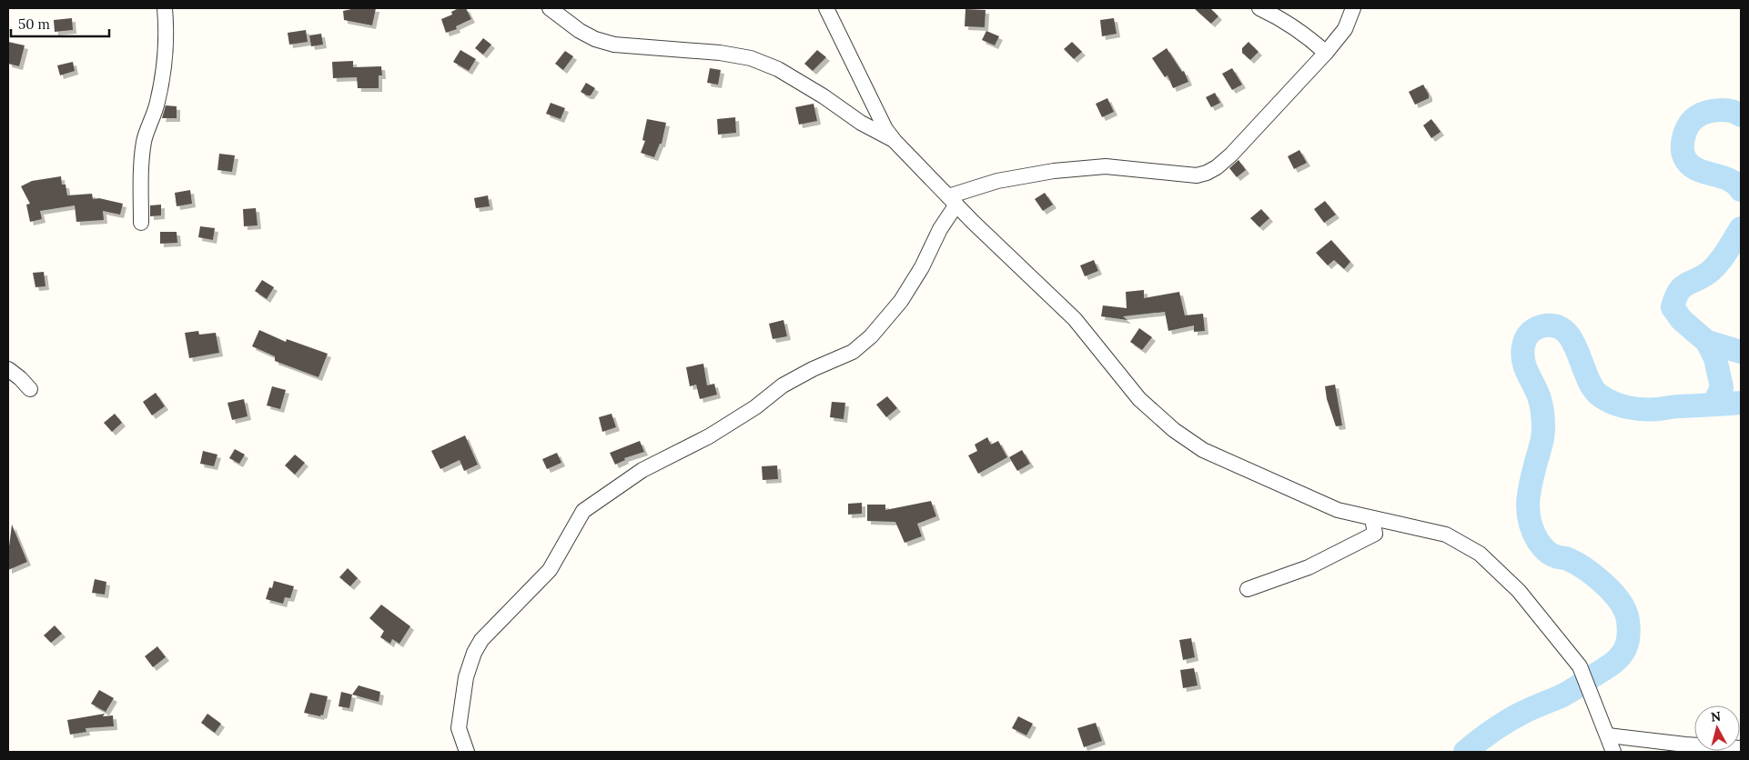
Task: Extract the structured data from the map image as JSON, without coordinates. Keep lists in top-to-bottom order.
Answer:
{
  "scale_bar": "50 m",
  "north": "top"
}
